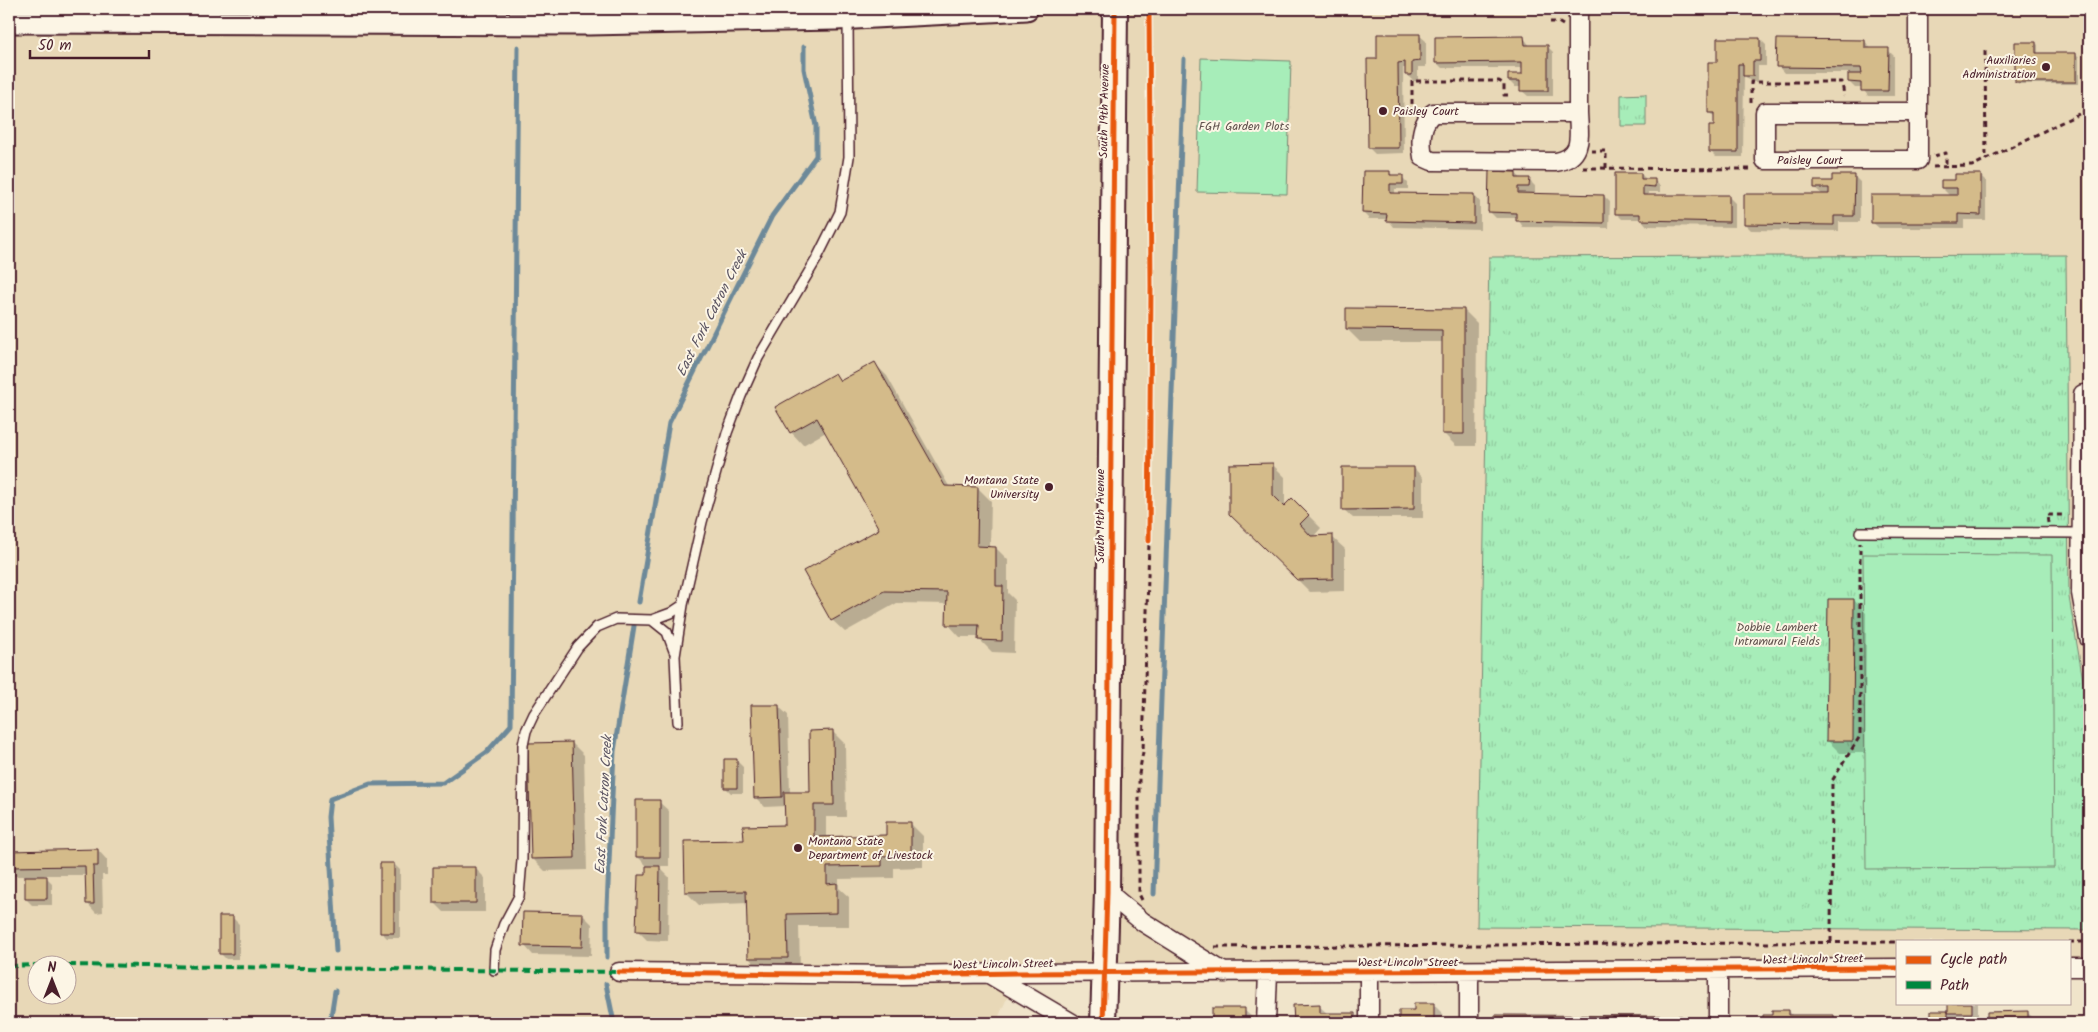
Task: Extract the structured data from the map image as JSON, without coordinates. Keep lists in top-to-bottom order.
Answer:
{
  "streets": {
    "main road": ["South 19th Avenue"],
    "street": ["Paisley Court", "West Lincoln Street"]
  },
  "crossings": [
    ["South 19th Avenue", "West Lincoln Street"]
  ],
  "water": ["East Fork Catron Creek"],
  "parks": ["FGH Garden Plots", "Dobbie Lambert Intramural Fields"],
  "places": [
    "Auxiliaries Administration",
    "Paisley Court",
    "Montana State University",
    "Montana State Department of Livestock"
  ],
  "legend": ["Cycle path", "Path"],
  "scale_bar": "50 m",
  "north": "top"
}
